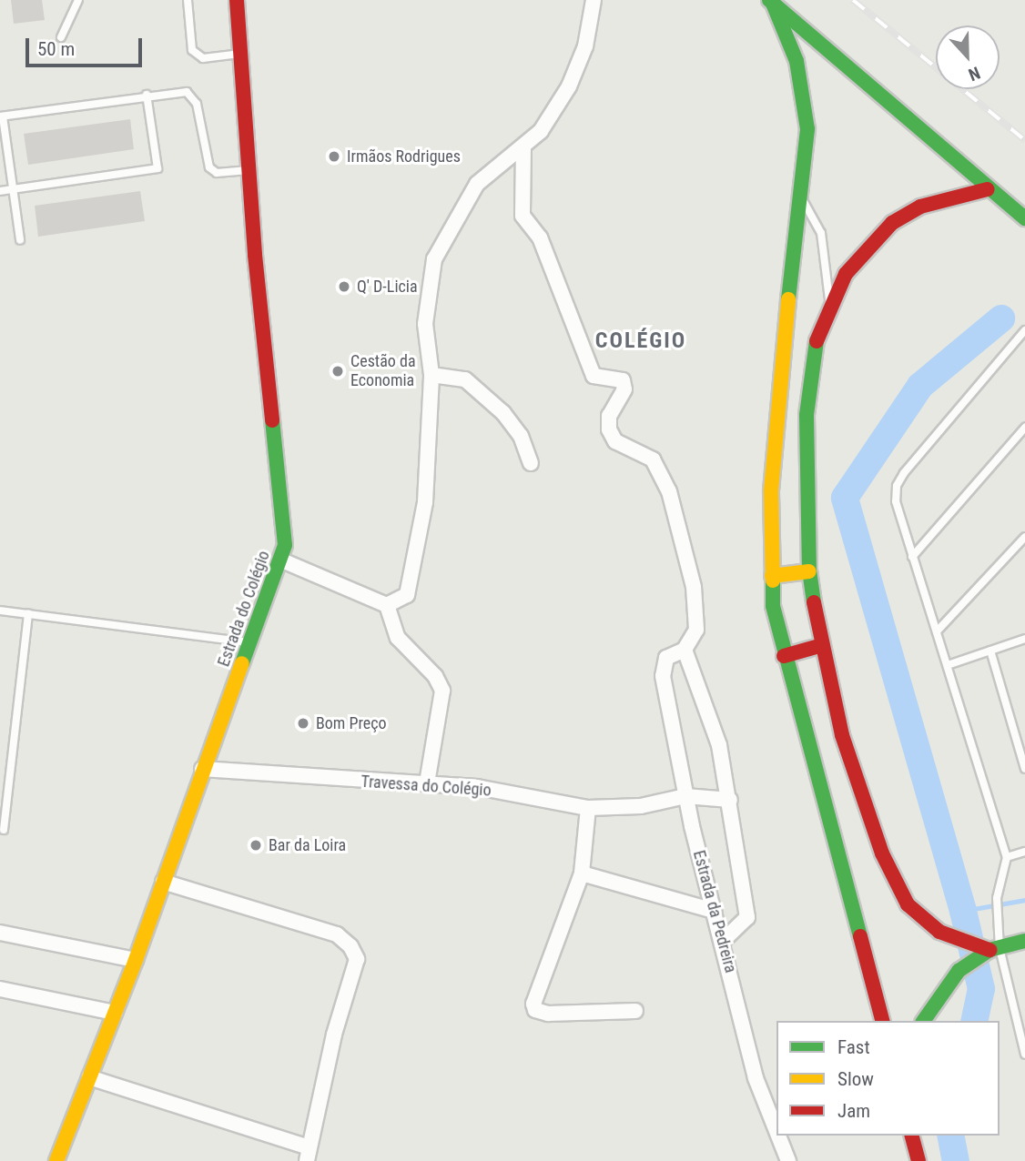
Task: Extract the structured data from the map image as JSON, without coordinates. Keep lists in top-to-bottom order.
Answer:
{
  "streets": {
    "street": ["Estrada do Colégio", "Travessa do Colégio", "Estrada da Pedreira"]
  },
  "crossings": [
    ["Estrada do Colégio", "Travessa do Colégio"],
    ["Travessa do Colégio", "Estrada da Pedreira"]
  ],
  "districts": ["COLÉGIO"],
  "places": [
    "Irmãos Rodrigues",
    "Q' D-Licia",
    "Cestão da Economia",
    "Bom Preço",
    "Bar da Loira"
  ],
  "legend": ["Fast", "Slow", "Jam"],
  "scale_bar": "50 m",
  "north": "bottom"
}
